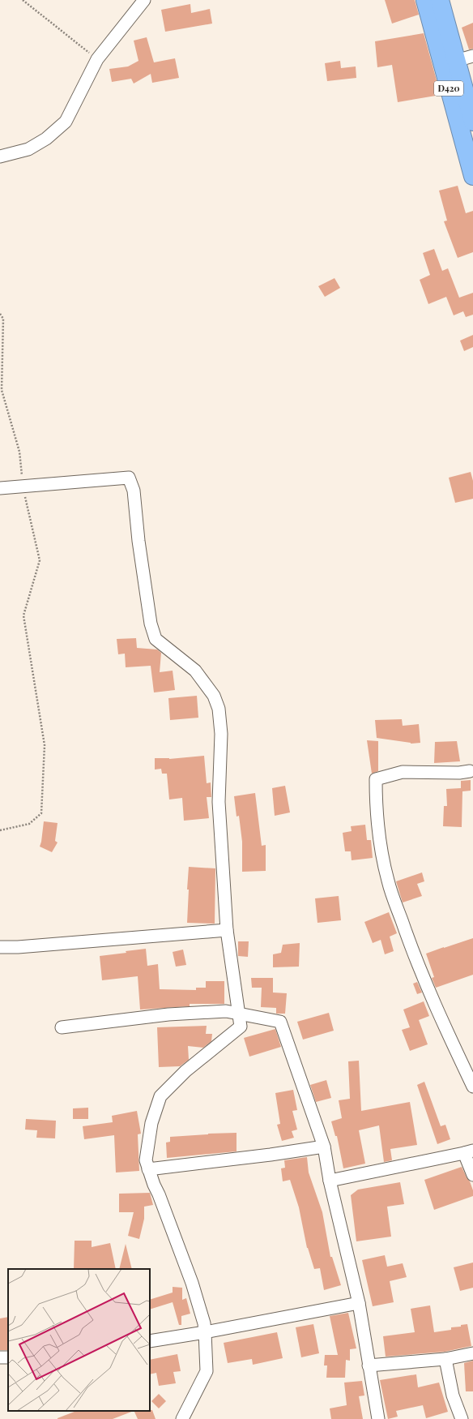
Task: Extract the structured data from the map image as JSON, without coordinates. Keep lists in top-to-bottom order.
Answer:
{
  "streets": {
    "highway": ["D420"]
  }
}
